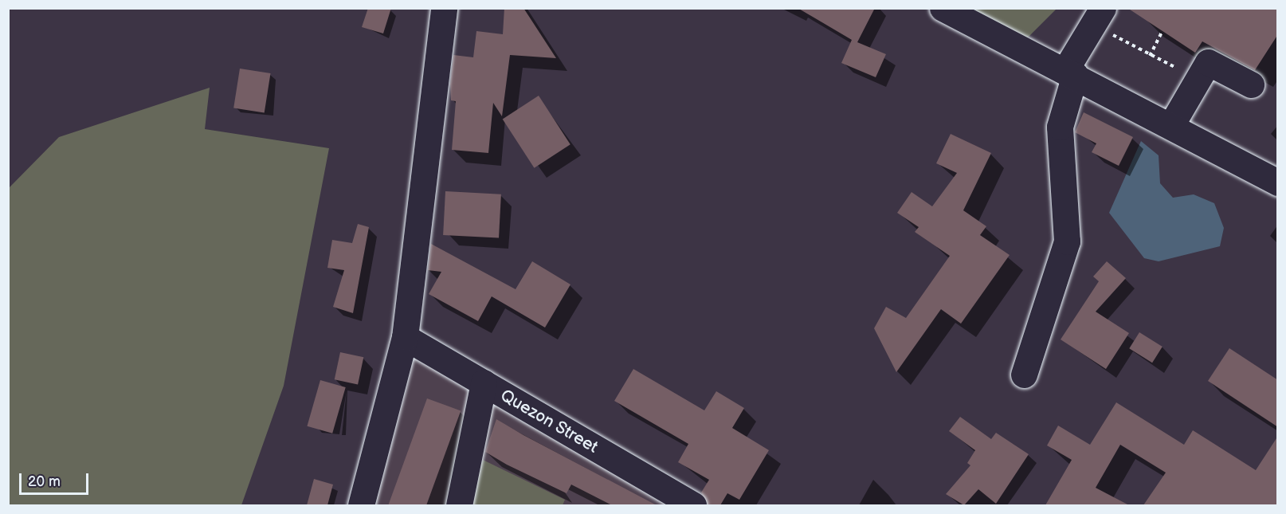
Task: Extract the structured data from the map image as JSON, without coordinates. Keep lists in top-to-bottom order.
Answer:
{
  "streets": {
    "street": ["Quezon Street"]
  },
  "scale_bar": "20 m"
}
